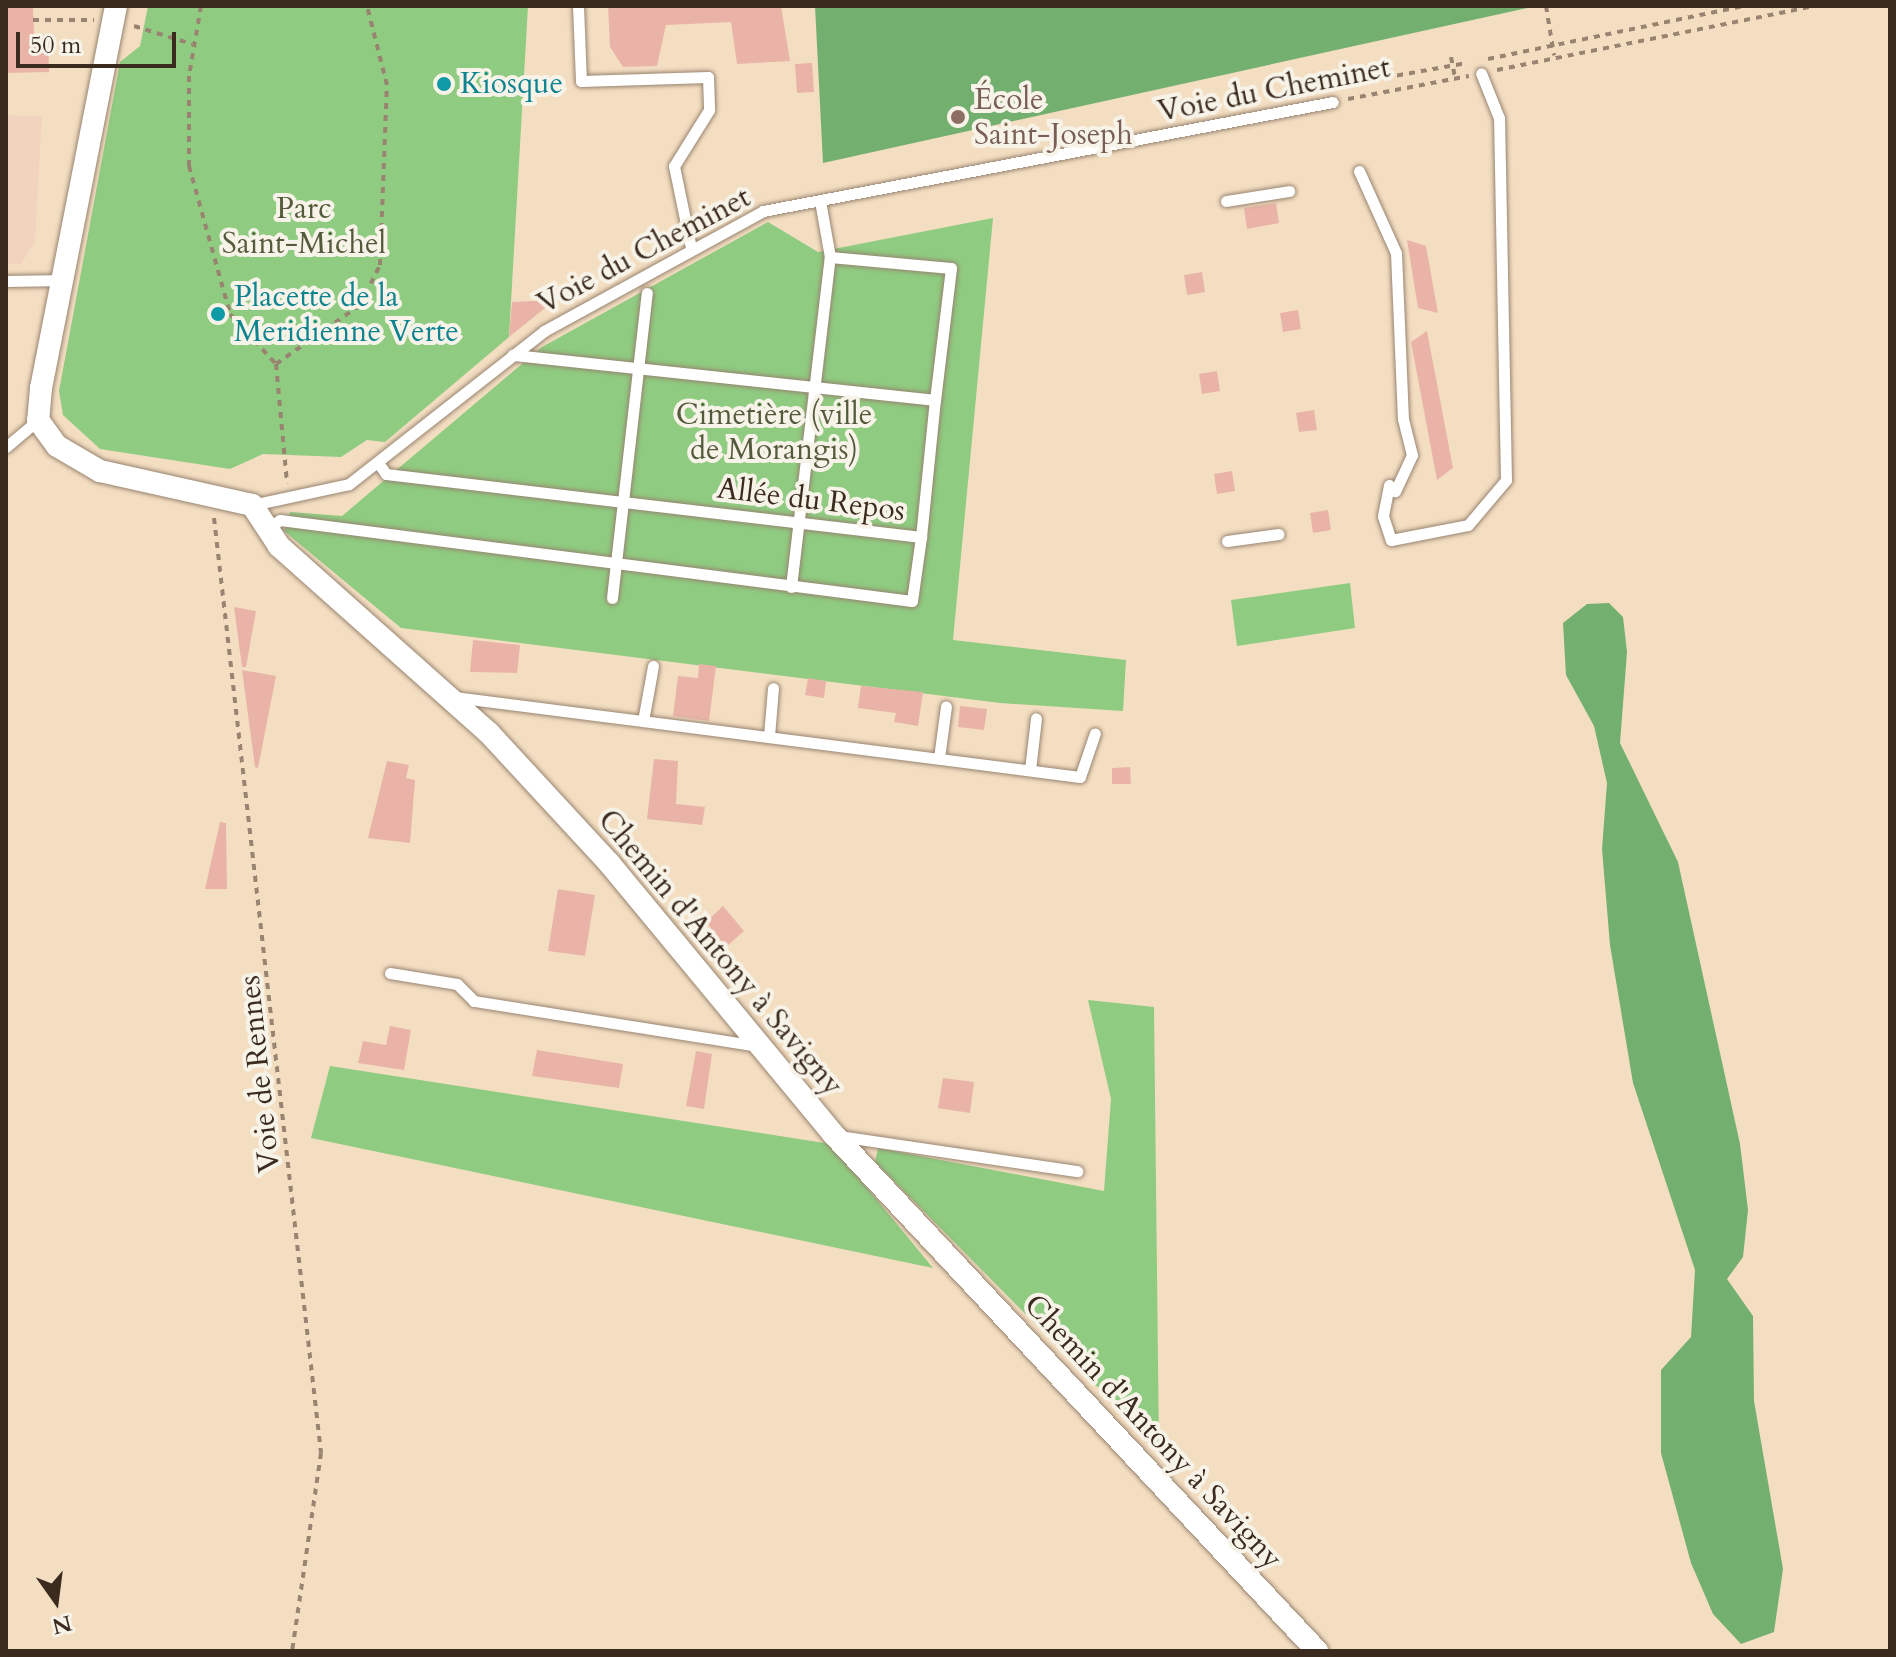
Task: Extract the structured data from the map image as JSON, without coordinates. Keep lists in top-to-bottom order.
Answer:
{
  "streets": {
    "street": ["Chemin d'Antony à Savigny"],
    "lane": ["Voie du Cheminet", "Allée du Repos"],
    "path": ["Voie de Rennes"]
  },
  "crossings": [
    ["Voie du Cheminet", "Allée du Repos"],
    ["Voie du Cheminet", "Chemin d'Antony à Savigny"]
  ],
  "parks": ["Parc Saint-Michel", "Cimetière (ville de Morangis)"],
  "places": ["Kiosque", "École Saint-Joseph", "Placette de la Meridienne Verte"],
  "scale_bar": "50 m",
  "north": "bottom"
}
